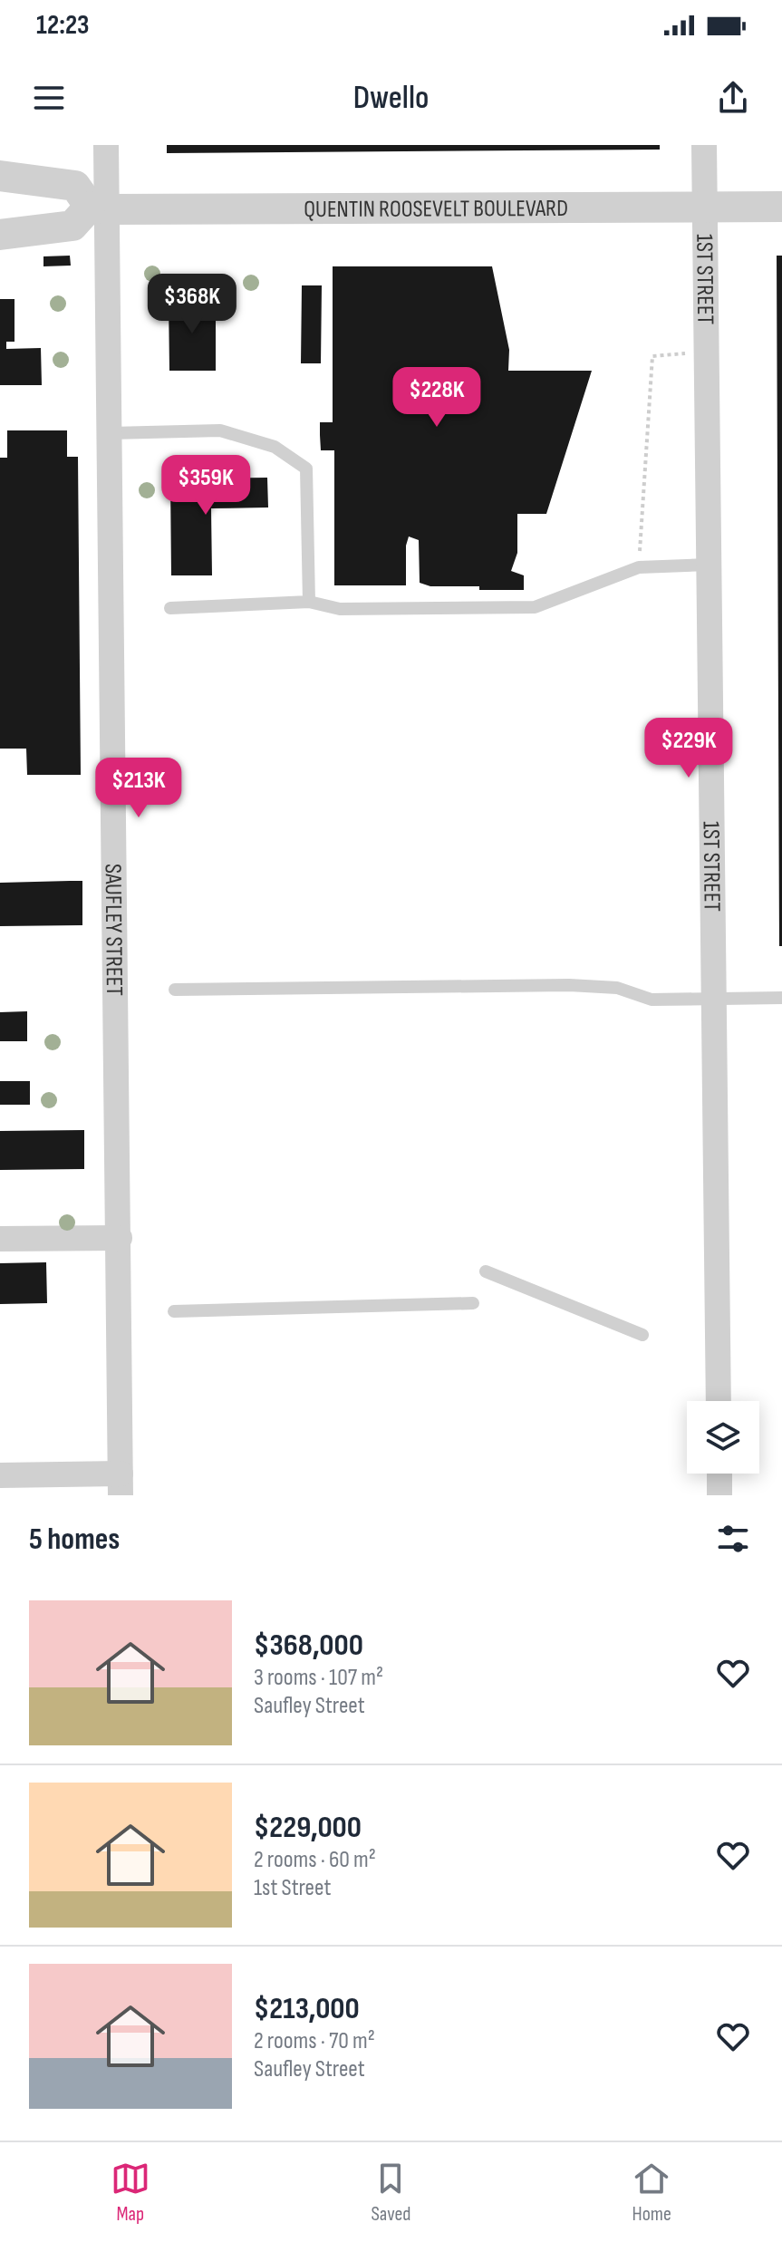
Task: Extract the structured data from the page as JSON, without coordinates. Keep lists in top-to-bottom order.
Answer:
{
  "streets": {
    "street": ["QUENTIN ROOSEVELT BOULEVARD", "1ST STREET", "SAUFLEY STREET"]
  },
  "crossings": [
    ["QUENTIN ROOSEVELT BOULEVARD", "1ST STREET"],
    ["QUENTIN ROOSEVELT BOULEVARD", "SAUFLEY STREET"]
  ],
  "page": {
    "status": "12:23",
    "header": "Dwello",
    "price": [
      "$368K",
      "$228K",
      "$359K",
      "$229K",
      "$213K"
    ],
    "heading": "5 homes",
    "list": [
      {
        "name": "$368,000",
        "note": "3 rooms · 107 m² · Saufley Street"
      },
      {
        "name": "$229,000",
        "note": "2 rooms · 60 m² · 1st Street"
      },
      {
        "name": "$213,000",
        "note": "2 rooms · 70 m² · Saufley Street"
      }
    ],
    "tabs": ["Map", "Saved", "Home"]
  }
}
